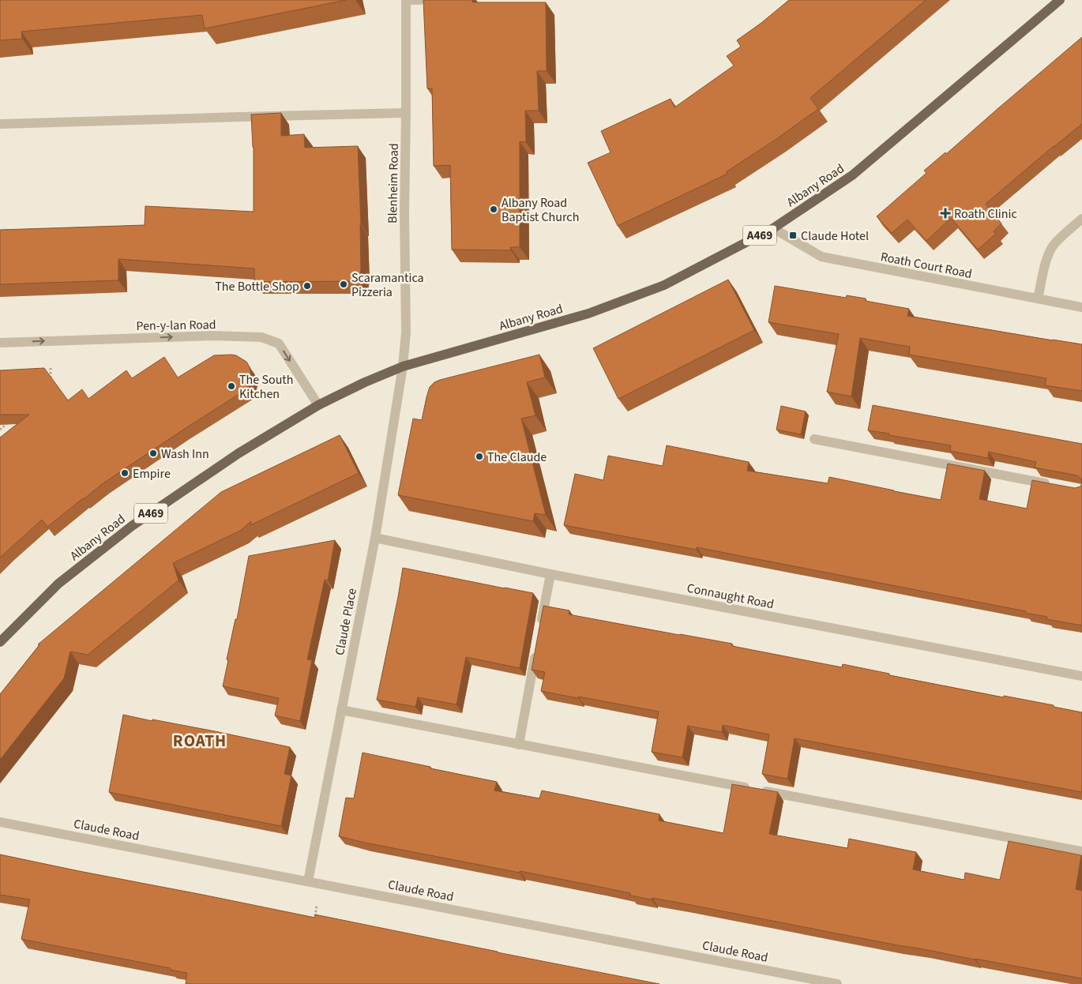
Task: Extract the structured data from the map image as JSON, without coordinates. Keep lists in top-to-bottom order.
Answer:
{
  "streets": {
    "main road": ["Albany Road", "A469"],
    "street": [
      "Blenheim Road",
      "Roath Court Road",
      "Pen-y-lan Road",
      "Connaught Road",
      "Claude Place",
      "Claude Road"
    ]
  },
  "crossings": [
    ["Blenheim Road", "Albany Road"],
    ["Blenheim Road", "Claude Place"],
    ["Albany Road", "Roath Court Road"],
    ["Albany Road", "Pen-y-lan Road"],
    ["Albany Road", "Claude Place"],
    ["Connaught Road", "Claude Place"],
    ["Claude Place", "Claude Road"]
  ],
  "one_way": ["Pen-y-lan Road"],
  "districts": ["ROATH"],
  "places": {
    "other": [
      "Albany Road Baptist Church",
      "Scaramantica Pizzeria",
      "The Bottle Shop",
      "The South Kitchen",
      "Wash Inn",
      "The Claude",
      "Empire"
    ],
    "health": ["Roath Clinic"],
    "transit": ["Claude Hotel"]
  }
}
